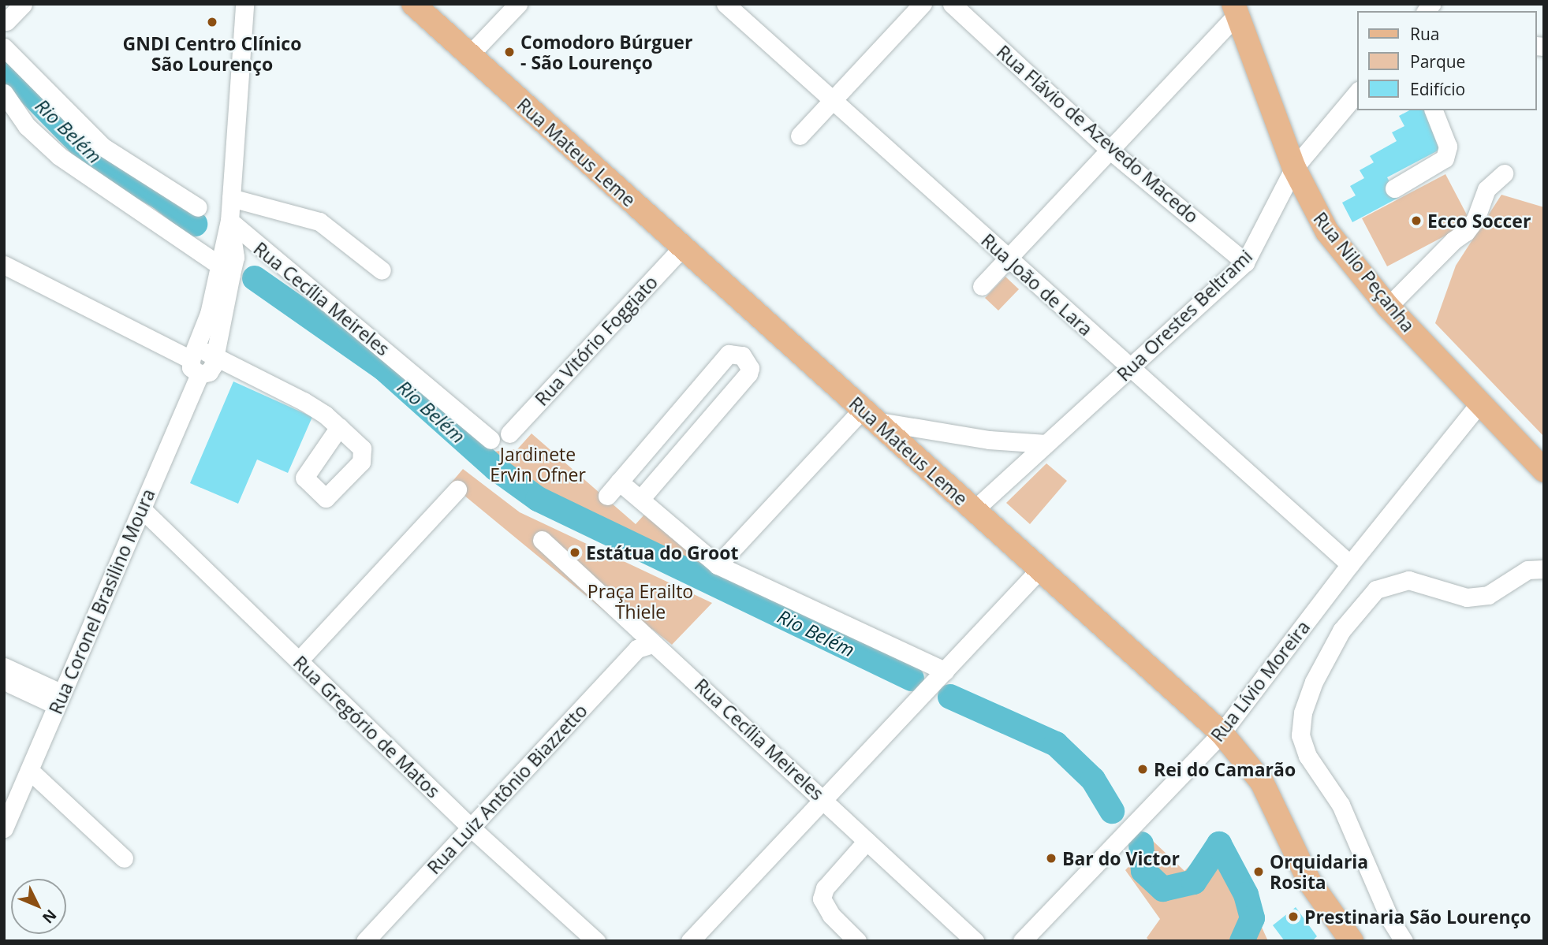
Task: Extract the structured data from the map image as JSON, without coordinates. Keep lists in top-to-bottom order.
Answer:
{
  "streets": {
    "main road": ["Rua Mateus Leme", "Rua Nilo Peçanha"],
    "street": [
      "Rua Flávio de Azevedo Macedo",
      "Rua João de Lara",
      "Rua Cecília Meireles",
      "Rua Orestes Beltrami",
      "Rua Vitório Foggiato",
      "Rua Coronel Brasilino Moura",
      "Rua Lívio Moreira",
      "Rua Gregório de Matos",
      "Rua Luiz Antônio Biazzetto"
    ]
  },
  "crossings": [
    ["Rua Flávio de Azevedo Macedo", "Rua Orestes Beltrami"],
    ["Rua Mateus Leme", "Rua Orestes Beltrami"],
    ["Rua Mateus Leme", "Rua Vitório Foggiato"],
    ["Rua Mateus Leme", "Rua Lívio Moreira"],
    ["Rua Nilo Peçanha", "Rua Orestes Beltrami"],
    ["Rua Nilo Peçanha", "Rua Lívio Moreira"],
    ["Rua João de Lara", "Rua Orestes Beltrami"],
    ["Rua João de Lara", "Rua Lívio Moreira"],
    ["Rua Cecília Meireles", "Rua Coronel Brasilino Moura"],
    ["Rua Cecília Meireles", "Rua Luiz Antônio Biazzetto"],
    ["Rua Coronel Brasilino Moura", "Rua Gregório de Matos"],
    ["Rua Gregório de Matos", "Rua Luiz Antônio Biazzetto"]
  ],
  "water": ["Rio Belém"],
  "parks": ["Jardinete Ervin Ofner", "Praça Erailto Thiele"],
  "places": [
    "GNDI Centro Clínico São Lourenço",
    "Comodoro Búrguer - São Lourenço",
    "Ecco Soccer",
    "Estátua do Groot",
    "Rei do Camarão",
    "Bar do Victor",
    "Orquidaria Rosita",
    "Prestinaria São Lourenço"
  ],
  "legend": ["Rua", "Parque", "Edifício"],
  "north": "bottom right"
}
